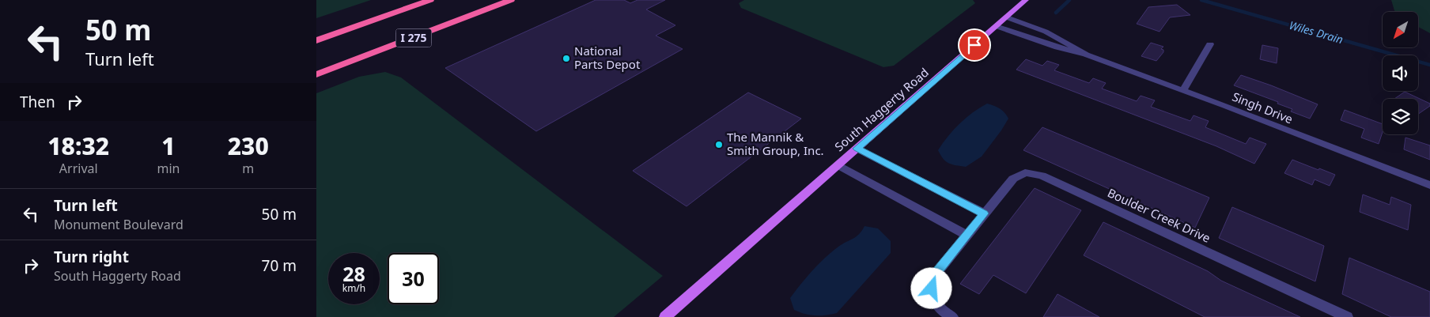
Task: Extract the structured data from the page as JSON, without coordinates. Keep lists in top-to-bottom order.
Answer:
{
  "streets": {
    "highway": ["I 275"],
    "main road": ["South Haggerty Road"],
    "street": ["Singh Drive", "Boulder Creek Drive"]
  },
  "crossings": [
    ["Singh Drive", "South Haggerty Road"]
  ],
  "water": ["Wiles Drain"],
  "places": ["National Parts Depot", "The Mannik & Smith Group, Inc."],
  "north": "bottom left",
  "page": {
    "turn": ["50 m", "Turn left"],
    "then": "Then",
    "eta": [
      "18:32",
      "Arrival",
      "1",
      "min",
      "230",
      "m"
    ],
    "list": [
      {
        "name": "Turn left",
        "note": "Monument Boulevard",
        "value": "50 m"
      },
      {
        "name": "Turn right",
        "note": "South Haggerty Road",
        "value": "70 m"
      }
    ],
    "speed": "28 km/h",
    "limit": "30"
  }
}
